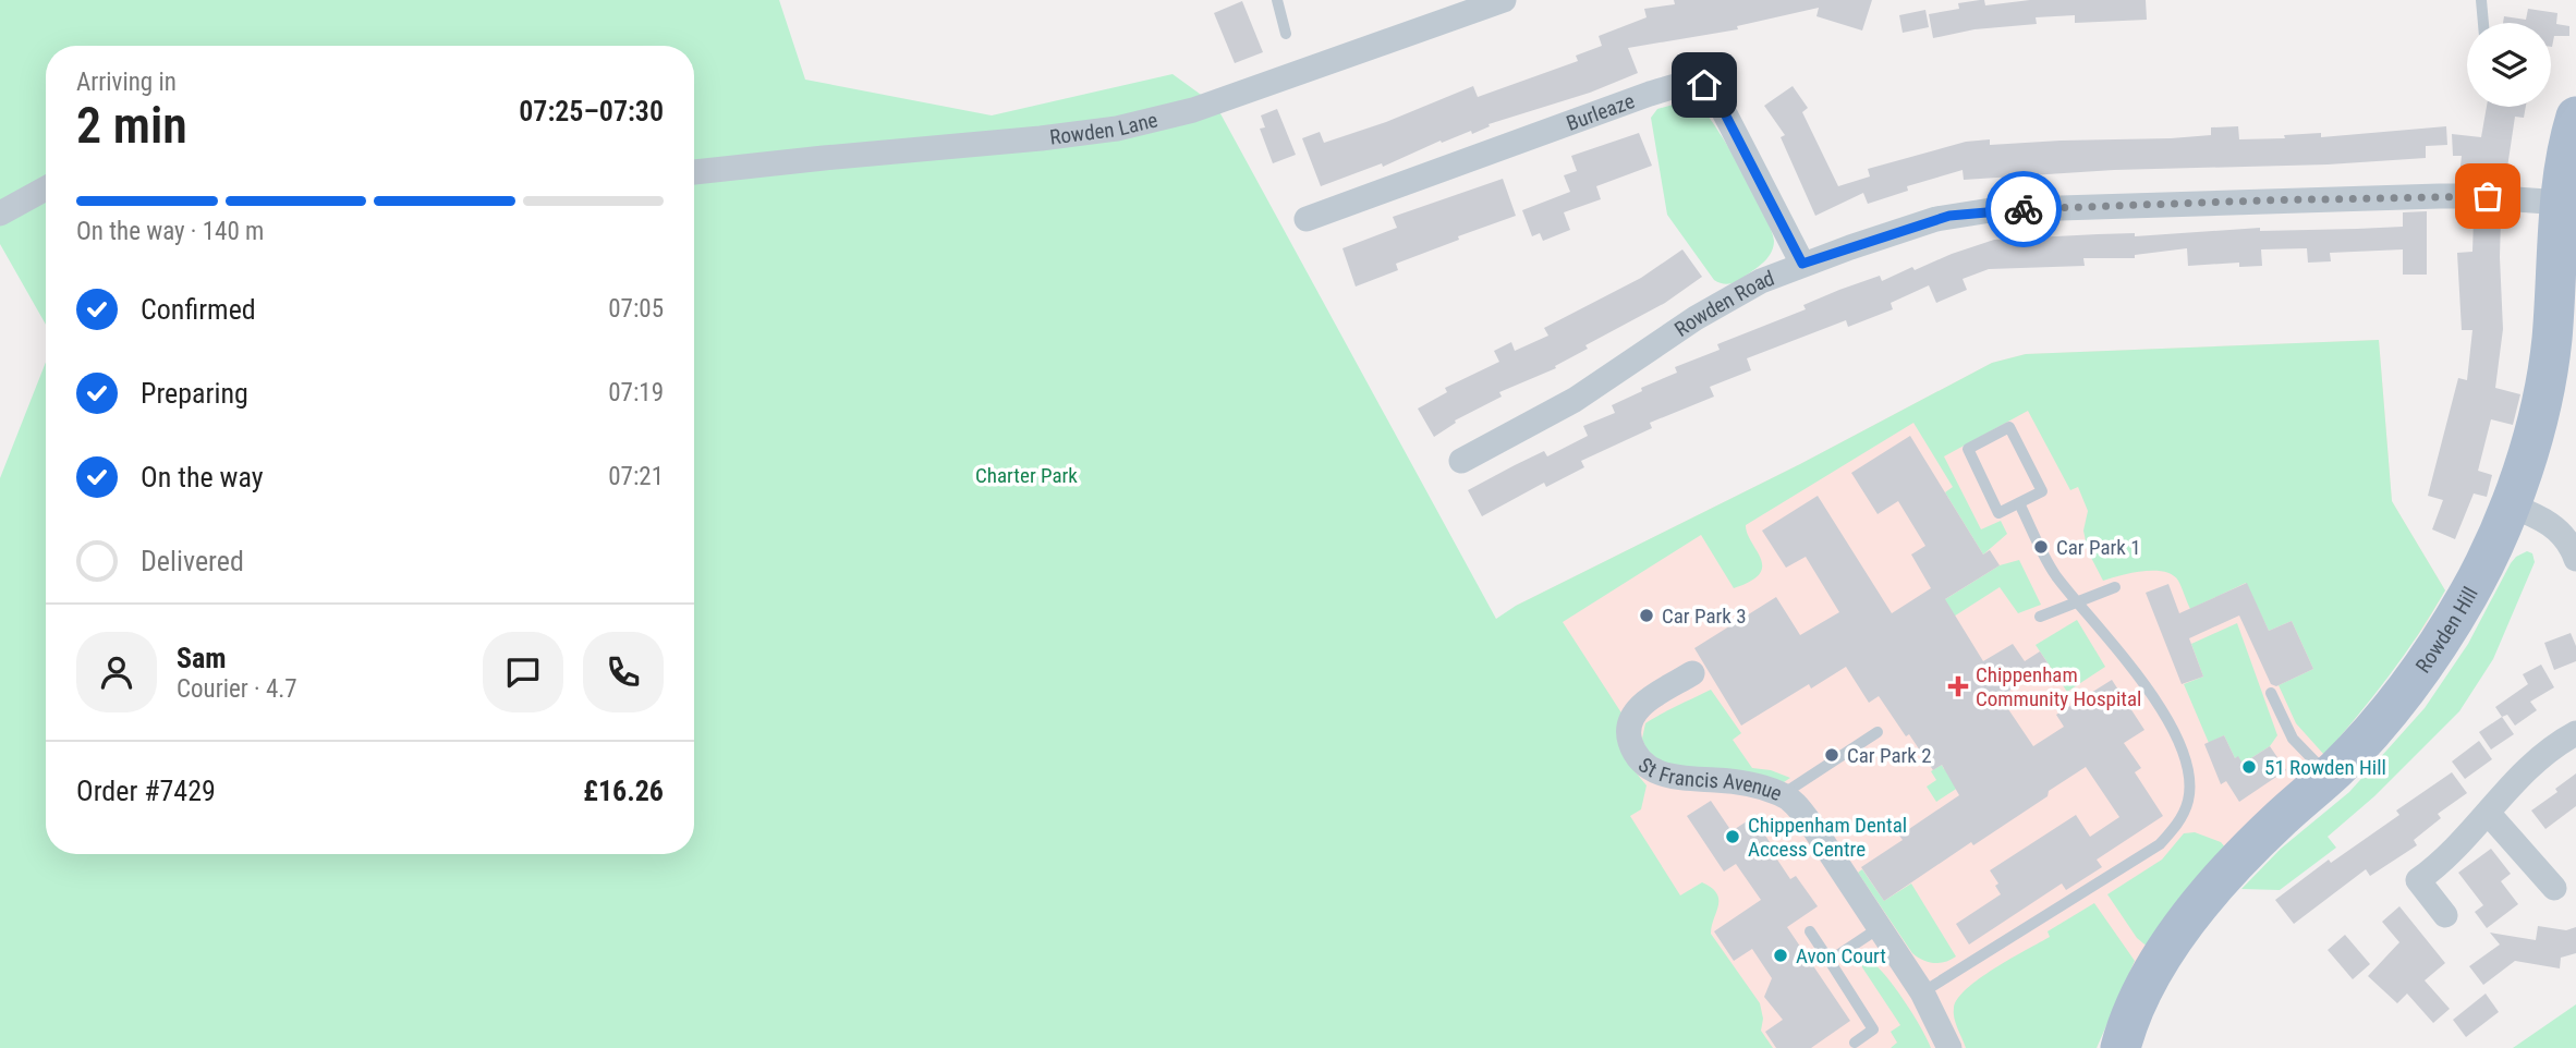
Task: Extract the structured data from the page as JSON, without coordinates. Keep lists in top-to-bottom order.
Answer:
{
  "streets": {
    "main road": ["Rowden Hill"],
    "street": [
      "Burleaze",
      "Rowden Lane",
      "Rowden Road",
      "St Francis Avenue"
    ]
  },
  "crossings": [
    ["Burleaze", "Rowden Road"],
    ["Rowden Road", "Rowden Hill"]
  ],
  "parks": ["Charter Park"],
  "places": {
    "other": [
      "Car Park 1",
      "Car Park 3",
      "Car Park 2",
      "51 Rowden Hill",
      "Chippenham Dental Access Centre",
      "Avon Court"
    ],
    "health": ["Chippenham Community Hospital"]
  },
  "page": {
    "heading": ["2 min", "Arriving in", "07:25–07:30"],
    "panel": [
      "Sam",
      "Courier · 4.7",
      "Order #7429",
      "£16.26"
    ],
    "bar": "On the way · 140 m",
    "list": [
      ["Confirmed", "07:05"],
      ["Preparing", "07:19"],
      ["On the way", "07:21"],
      "Delivered"
    ]
  }
}
